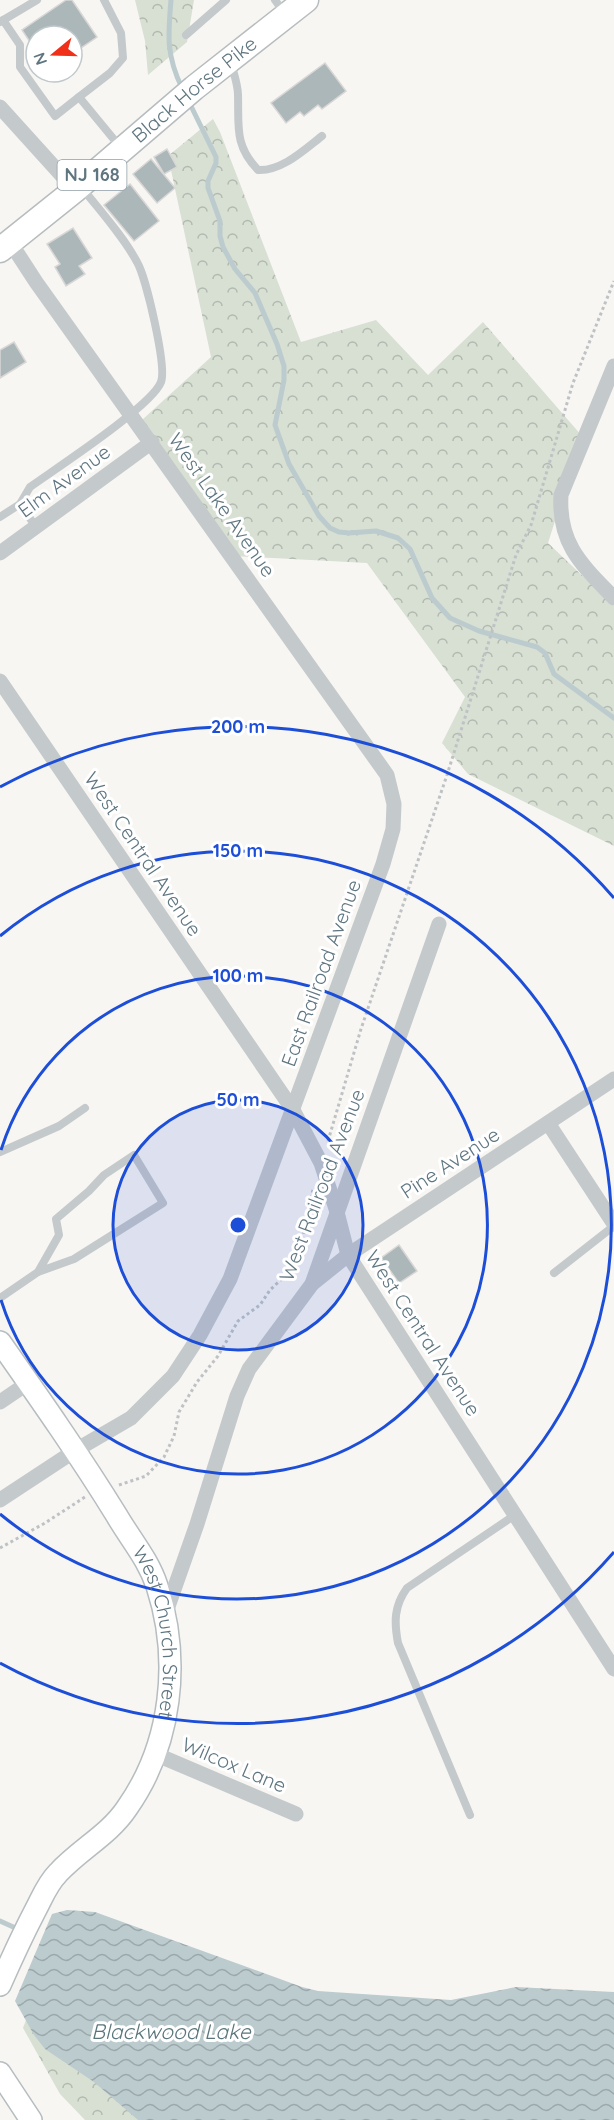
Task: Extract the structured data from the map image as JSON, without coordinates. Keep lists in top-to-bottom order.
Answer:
{
  "streets": {
    "main road": ["Black Horse Pike", "NJ 168", "West Church Street"],
    "street": [
      "Elm Avenue",
      "West Lake Avenue",
      "West Central Avenue",
      "East Railroad Avenue",
      "Pine Avenue",
      "West Railroad Avenue",
      "Wilcox Lane"
    ]
  },
  "crossings": [
    ["Black Horse Pike", "West Lake Avenue"],
    ["Elm Avenue", "West Lake Avenue"],
    ["West Lake Avenue", "East Railroad Avenue"],
    ["West Central Avenue", "East Railroad Avenue"],
    ["West Central Avenue", "Pine Avenue"],
    ["West Central Avenue", "West Railroad Avenue"],
    ["East Railroad Avenue", "West Church Street"],
    ["Pine Avenue", "West Railroad Avenue"],
    ["West Railroad Avenue", "West Church Street"],
    ["West Church Street", "Wilcox Lane"]
  ],
  "water": ["Blackwood Lake"],
  "north": "left",
  "rings": [
    "200 m",
    "150 m",
    "100 m",
    "50 m"
  ]
}
